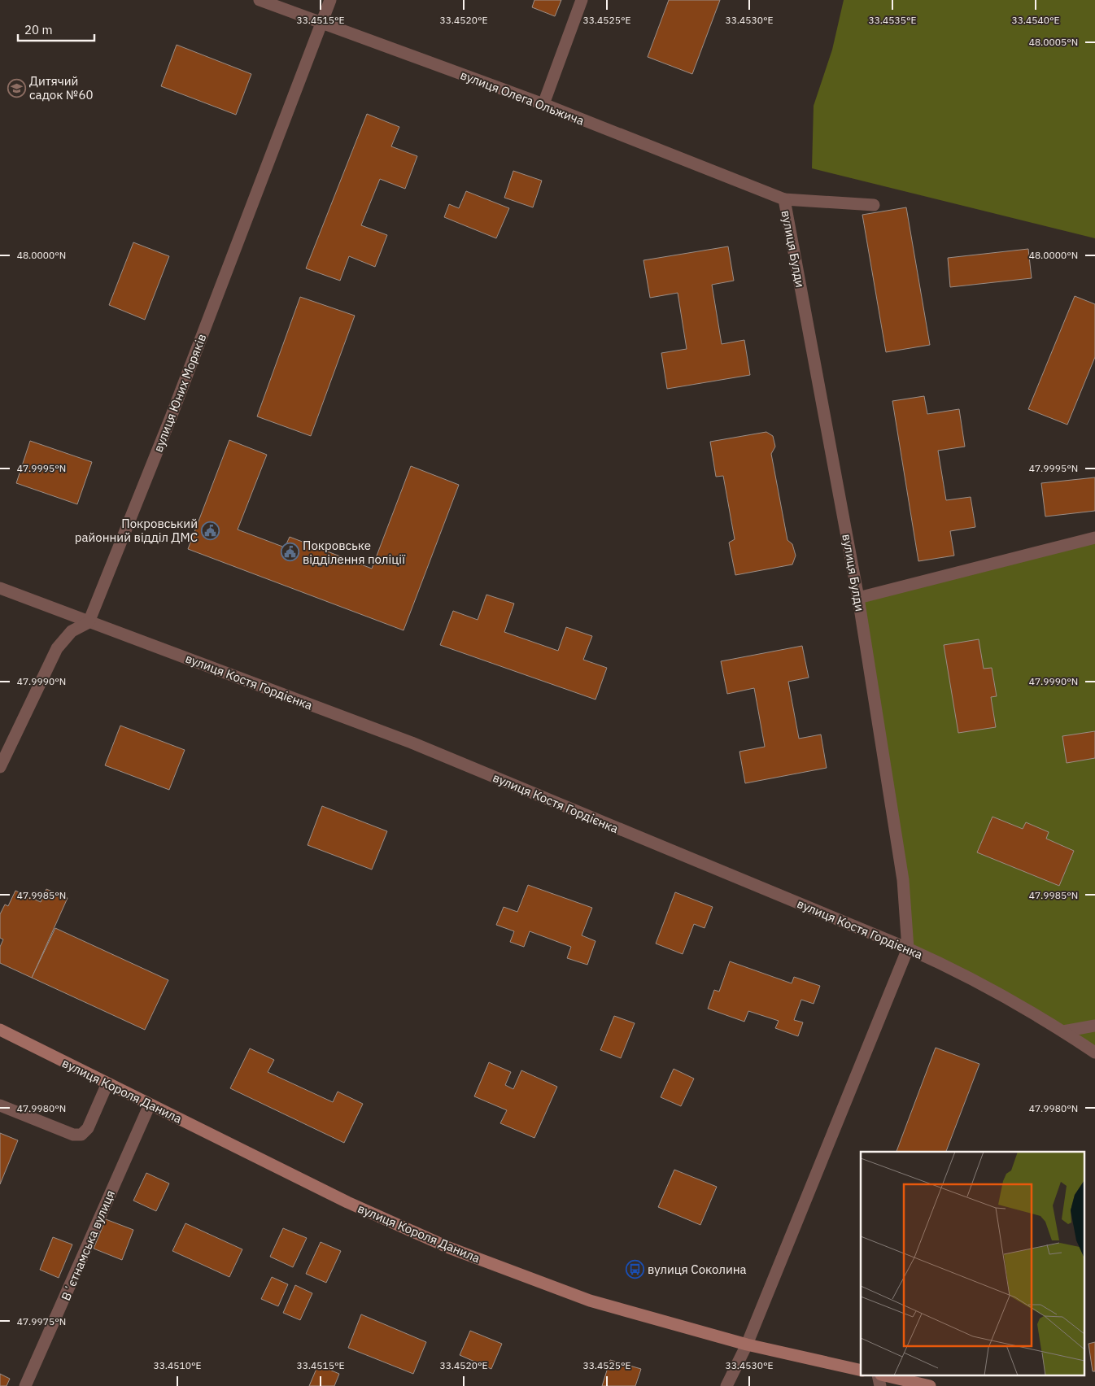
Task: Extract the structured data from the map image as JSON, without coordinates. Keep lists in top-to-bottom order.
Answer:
{
  "streets": {
    "main road": ["вулиця Короля Данила"],
    "street": [
      "вулиця Олега Ольжича",
      "вулиця Булди",
      "вулиця Юних Моряків",
      "вулиця Костя Гордієнка",
      "Вʼєтнамська вулиця"
    ]
  },
  "crossings": [
    ["вулиця Олега Ольжича", "вулиця Булди"],
    ["вулиця Олега Ольжича", "вулиця Юних Моряків"],
    ["вулиця Булди", "вулиця Костя Гордієнка"],
    ["вулиця Юних Моряків", "вулиця Костя Гордієнка"],
    ["вулиця Короля Данила", "Вʼєтнамська вулиця"]
  ],
  "places": {
    "school or university": ["Дитячий садок №60"],
    "public building": ["Покровський районний відділ ДМС", "Покровське відділення поліції"],
    "bus stop": ["вулиця Соколина"]
  },
  "scale_bar": "20 m",
  "coordinates": [
    "33.4515°E",
    "33.4520°E",
    "33.4525°E",
    "33.4530°E",
    "33.4535°E",
    "33.4540°E",
    "48.0005°N",
    "48.0000°N",
    "47.9995°N",
    "47.9990°N",
    "47.9985°N",
    "47.9980°N",
    "47.9975°N",
    "33.4510°E"
  ]
}
